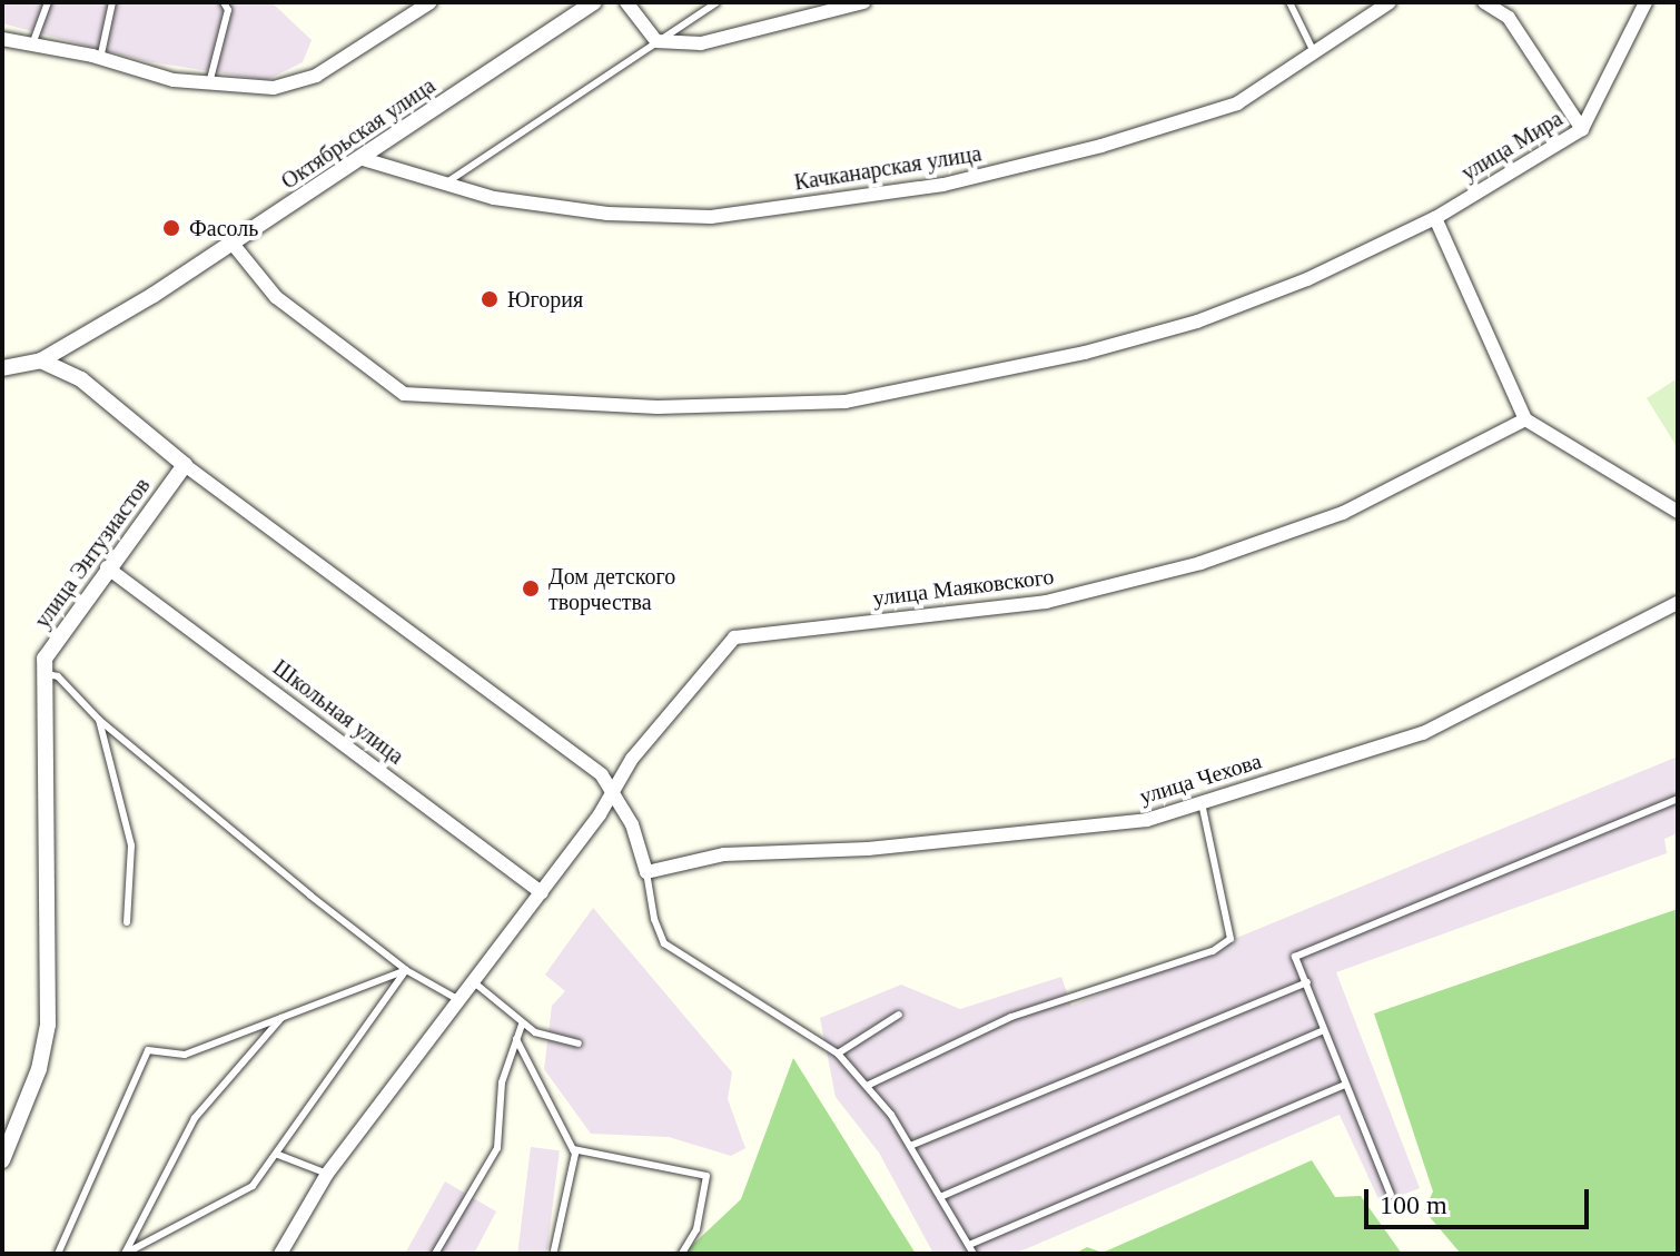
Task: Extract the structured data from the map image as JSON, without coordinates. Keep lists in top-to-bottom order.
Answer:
{
  "streets": {
    "street": [
      "Октябрьская улица",
      "улица Мира",
      "Качканарская улица",
      "улица Энтузиастов",
      "улица Маяковского",
      "Школьная улица",
      "улица Чехова"
    ]
  },
  "crossings": [
    ["Октябрьская улица", "улица Мира"],
    ["Октябрьская улица", "Качканарская улица"],
    ["улица Энтузиастов", "Школьная улица"],
    ["улица Маяковского", "Школьная улица"]
  ],
  "places": ["Фасоль", "Югория", "Дом детского творчества"],
  "scale_bar": "100 m"
}
